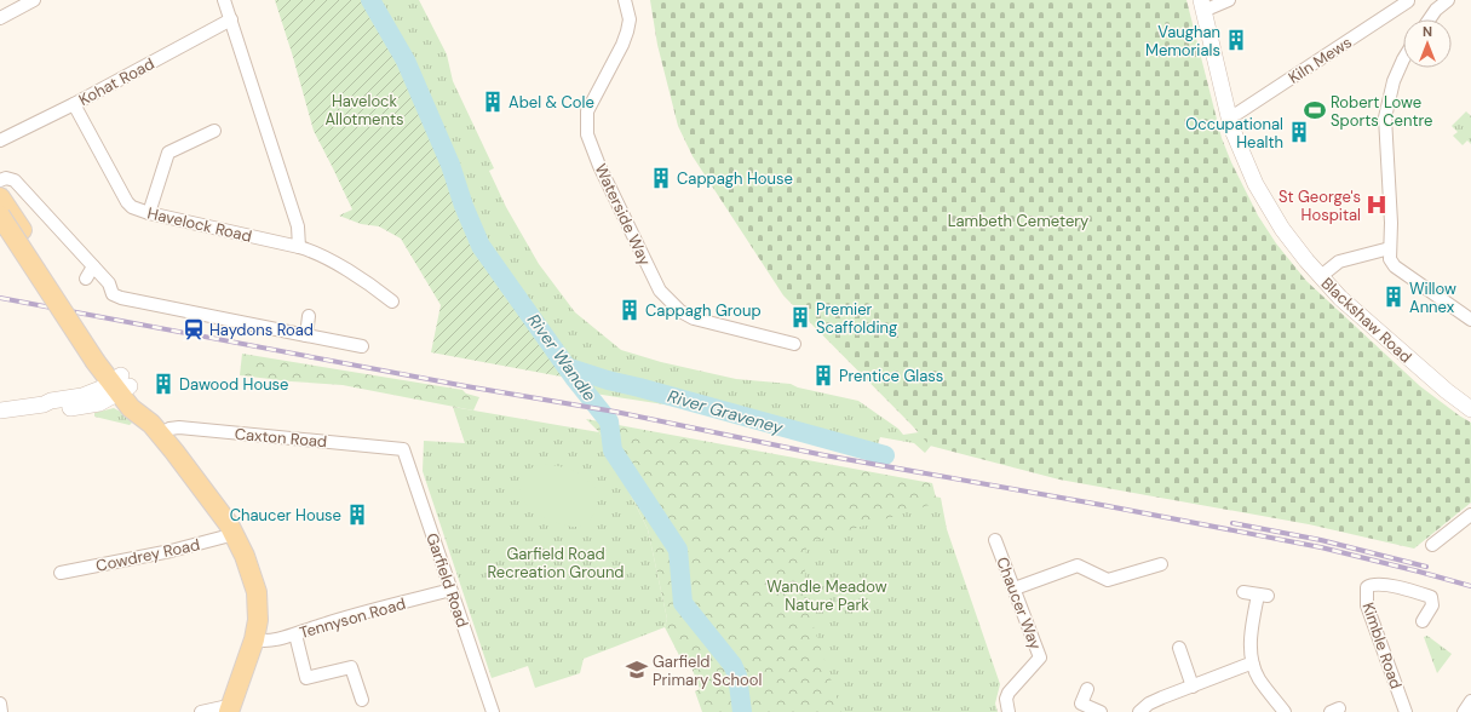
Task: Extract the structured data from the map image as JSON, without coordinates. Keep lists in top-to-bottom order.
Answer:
{
  "streets": {
    "street": [
      "Kiln Mews",
      "Kohat Road",
      "Waterside Way",
      "Havelock Road",
      "Blackshaw Road",
      "Caxton Road",
      "Cowdrey Road",
      "Garfield Road",
      "Chaucer Way",
      "Tennyson Road",
      "Kimble Road"
    ]
  },
  "crossings": [
    ["Kiln Mews", "Blackshaw Road"],
    ["Kohat Road", "Havelock Road"],
    ["Caxton Road", "Garfield Road"],
    ["Garfield Road", "Tennyson Road"]
  ],
  "water": ["River Wandle", "River Graveney"],
  "parks": [
    "Havelock Allotments",
    "Lambeth Cemetery",
    "Garfield Road Recreation Ground",
    "Wandle Meadow Nature Park"
  ],
  "places": {
    "building": [
      "Vaughan Memorials",
      "Abel & Cole",
      "Occupational Health",
      "Cappagh House",
      "Willow Annex",
      "Cappagh Group",
      "Premier Scaffolding",
      "Prentice Glass",
      "Dawood House",
      "Chaucer House"
    ],
    "sports": ["Robert Lowe Sports Centre"],
    "hospital": ["St George's Hospital"],
    "station": ["Haydons Road"],
    "school or university": ["Garfield Primary School"]
  },
  "north": "top"
}
